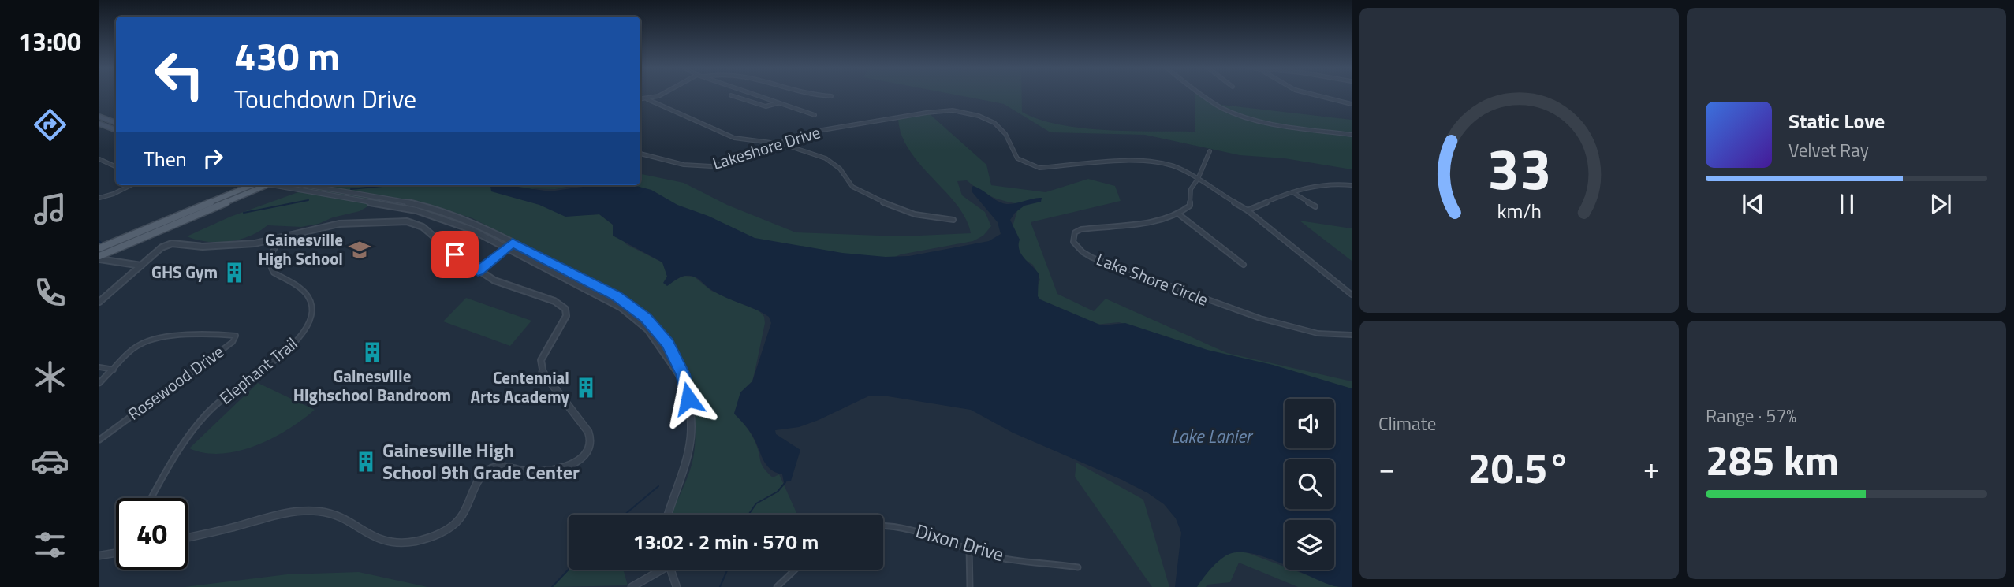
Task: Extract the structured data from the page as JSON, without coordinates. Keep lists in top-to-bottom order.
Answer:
{
  "streets": {
    "street": [
      "Lakeshore Drive",
      "Lake Shore Circle",
      "Elephant Trail",
      "Rosewood Drive",
      "Dixon Drive"
    ]
  },
  "water": ["Lake Lanier"],
  "places": {
    "school or university": ["Gainesville High School"],
    "building": [
      "GHS Gym",
      "Gainesville Highschool Bandroom",
      "Centennial Arts Academy",
      "Gainesville High School 9th Grade Center"
    ]
  },
  "page": {
    "tabs": "13:00",
    "turn": ["430 m", "Touchdown Drive"],
    "song": ["Static Love", "Velvet Ray"],
    "then": "Then",
    "tile": [
      "Climate",
      ["Range · 57%", "285 km"]
    ],
    "heat": ["−", "20.5°", "+"],
    "limit": "40",
    "trip": "13:02 · 2 min · 570 m",
    "gauge": ["33", "km/h"]
  }
}
